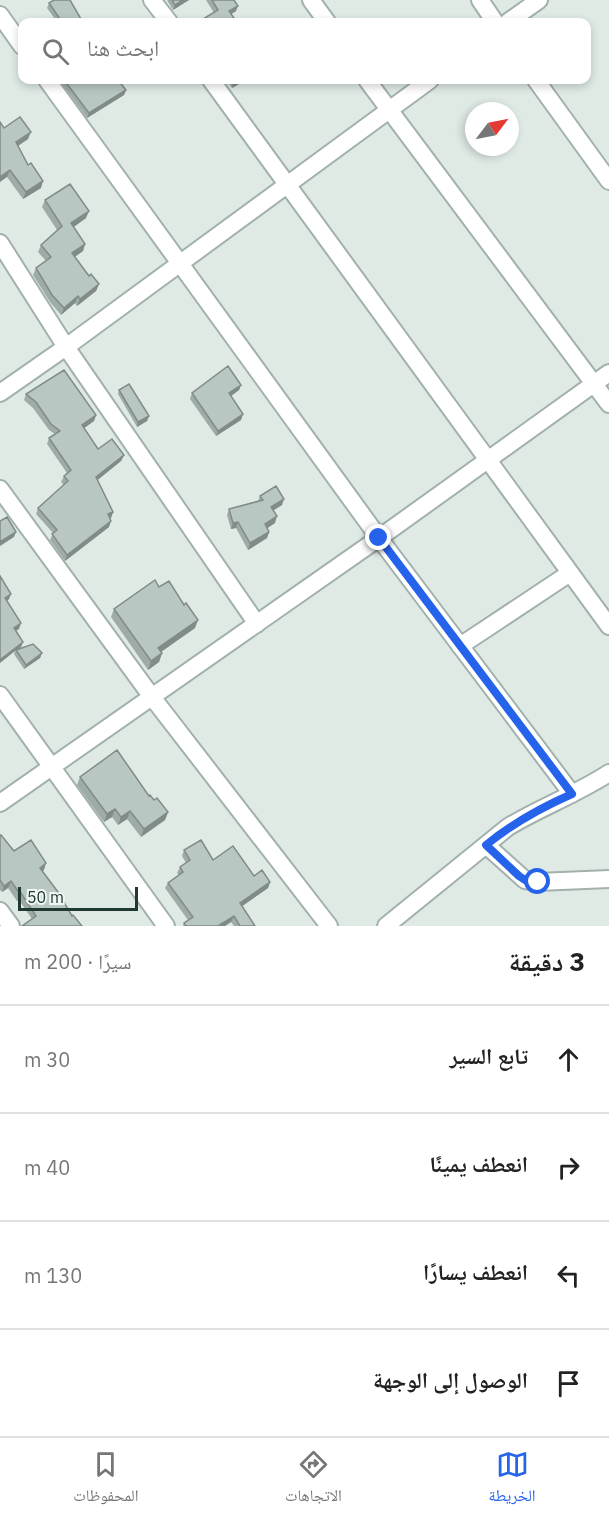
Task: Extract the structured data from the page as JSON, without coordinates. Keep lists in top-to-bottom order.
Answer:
{
  "scale_bar": "50 m",
  "north": "top right",
  "page": {
    "search": "ابحث هنا",
    "scale": "50 m",
    "heading": ["3 دقيقة", "سيرًا · 200 m"],
    "list": [
      ["تابع السير", "30 m"],
      ["انعطف يمينًا", "40 m"],
      ["انعطف يسارًا", "130 m"],
      "الوصول إلى الوجهة"
    ],
    "nav": ["الخريطة", "الاتجاهات", "المحفوظات"]
  }
}
